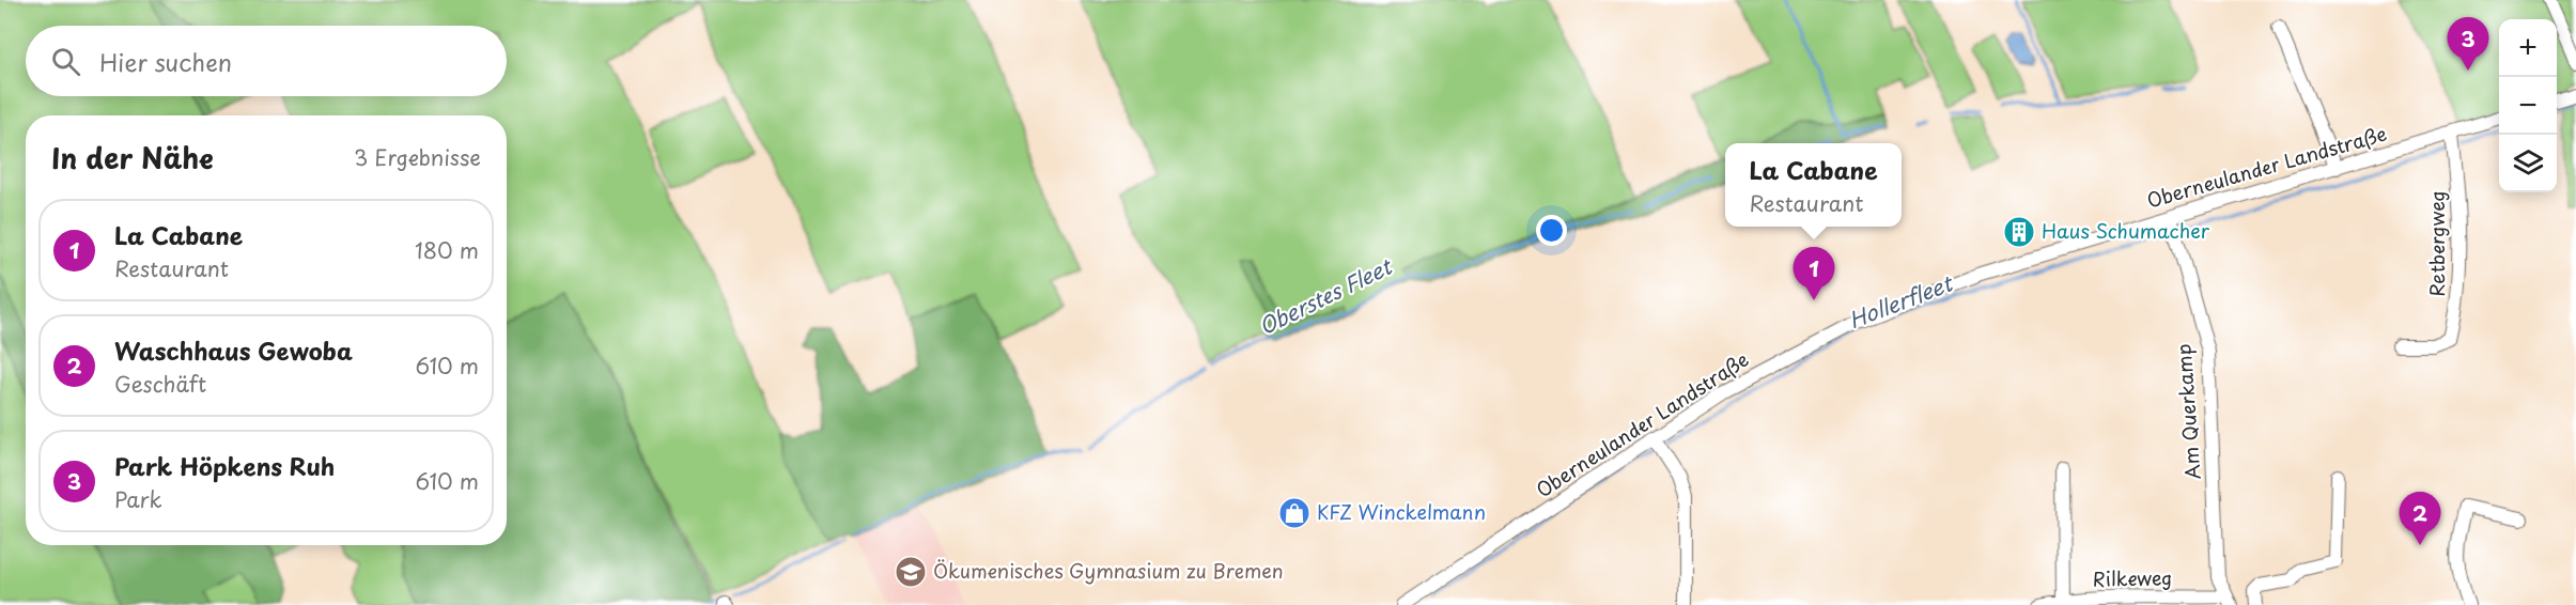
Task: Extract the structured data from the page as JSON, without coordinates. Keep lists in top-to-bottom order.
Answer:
{
  "streets": {
    "street": [
      "Oberneulander Landstraße",
      "Retbergweg",
      "Am Querkamp",
      "Rilkeweg"
    ]
  },
  "crossings": [
    ["Oberneulander Landstraße", "Retbergweg"],
    ["Oberneulander Landstraße", "Am Querkamp"],
    ["Am Querkamp", "Rilkeweg"]
  ],
  "water": ["Oberstes Fleet", "Hollerfleet"],
  "places": {
    "building": ["Haus Schumacher"],
    "shop": ["KFZ Winckelmann"],
    "school or university": ["Ökumenisches Gymnasium zu Bremen"]
  },
  "page": {
    "pins": ["3", "1", "2"],
    "map_buttons": ["+", "−"],
    "search": "Hier suchen",
    "heading": ["In der Nähe", "3 Ergebnisse"],
    "popup": ["La Cabane", "Restaurant"],
    "list": [
      {
        "mark": "1",
        "name": "La Cabane",
        "note": "Restaurant",
        "value": "180 m"
      },
      {
        "mark": "2",
        "name": "Waschhaus Gewoba",
        "note": "Geschäft",
        "value": "610 m"
      },
      {
        "mark": "3",
        "name": "Park Höpkens Ruh",
        "note": "Park",
        "value": "610 m"
      }
    ]
  }
}
